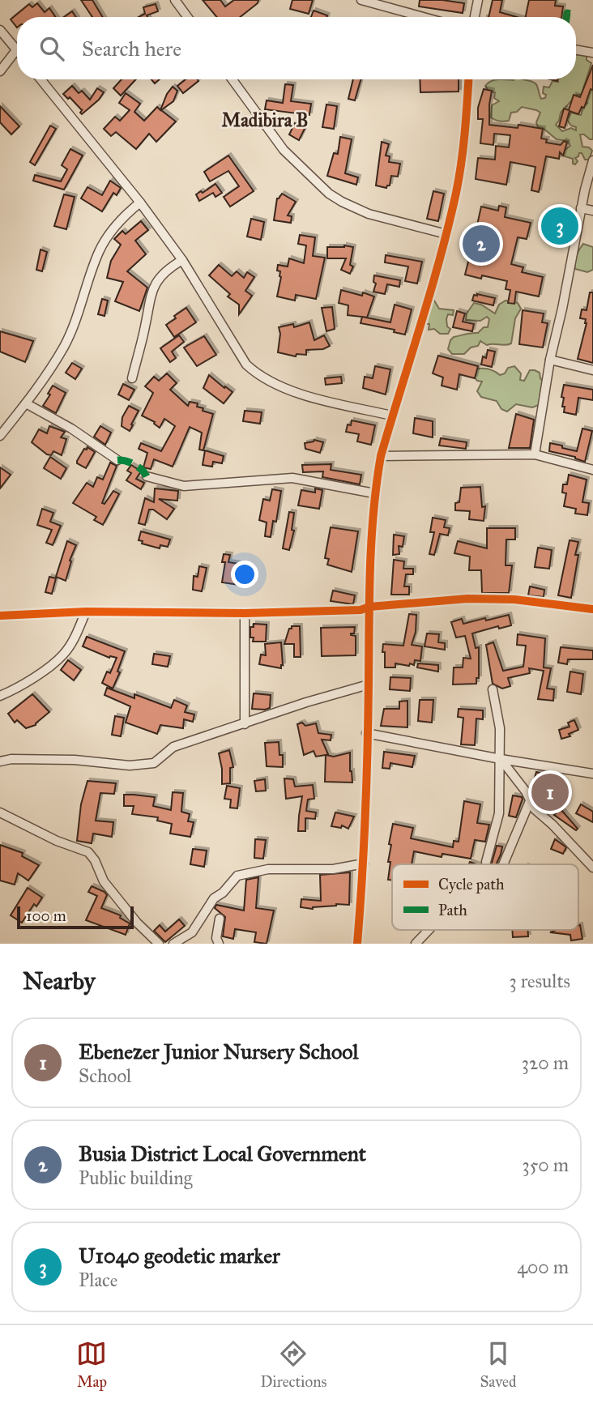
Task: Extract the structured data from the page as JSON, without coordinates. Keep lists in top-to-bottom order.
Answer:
{
  "districts": ["Madibira B"],
  "legend": ["Cycle path", "Path"],
  "scale_bar": "100 m",
  "page": {
    "search": "Search here",
    "pins": ["3", "2", "1"],
    "scale": "100 m",
    "heading": ["Nearby", "3 results"],
    "list": [
      {
        "mark": "1",
        "name": "Ebenezer Junior Nursery School",
        "note": "School",
        "value": "320 m"
      },
      {
        "mark": "2",
        "name": "Busia District Local Government",
        "note": "Public building",
        "value": "350 m"
      },
      {
        "mark": "3",
        "name": "U1040 geodetic marker",
        "note": "Place",
        "value": "400 m"
      }
    ],
    "nav": ["Map", "Directions", "Saved"]
  }
}
